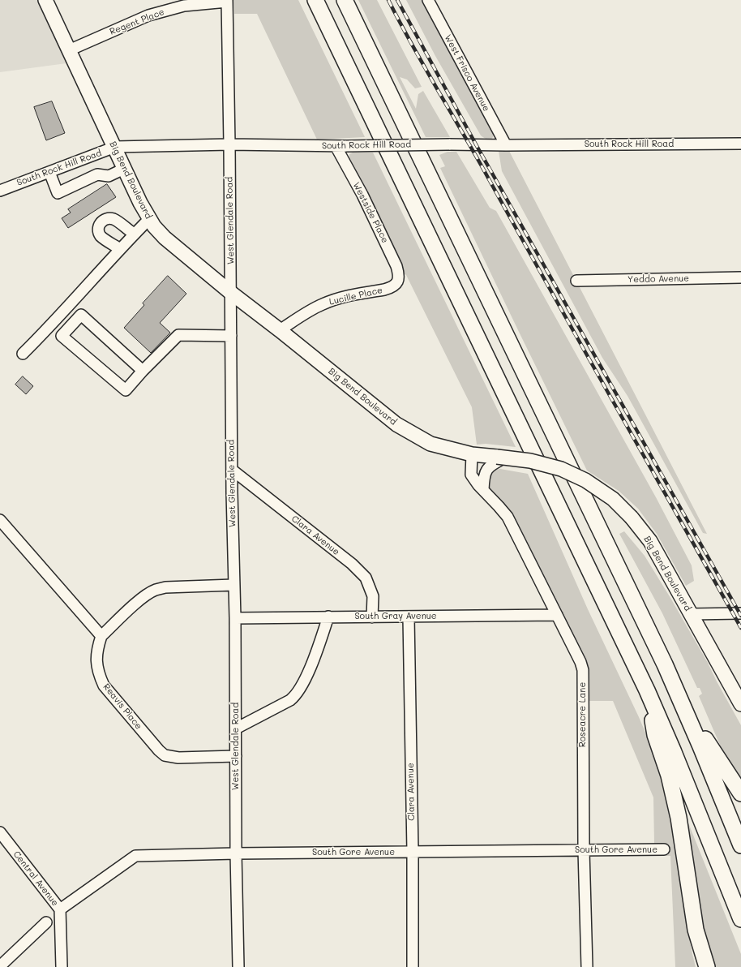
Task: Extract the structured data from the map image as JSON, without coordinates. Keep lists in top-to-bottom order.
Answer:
{
  "streets": {
    "main road": ["Big Bend Boulevard"],
    "street": [
      "Regent Place",
      "West Frisco Avenue",
      "South Rock Hill Road",
      "Westside Place",
      "West Glendale Road",
      "Yeddo Avenue",
      "Lucille Place",
      "Clara Avenue",
      "South Gray Avenue",
      "Reavis Place",
      "Roseacre Lane",
      "South Gore Avenue",
      "Central Avenue"
    ]
  },
  "crossings": [
    ["Regent Place", "Big Bend Boulevard"],
    ["Regent Place", "West Glendale Road"],
    ["West Frisco Avenue", "South Rock Hill Road"],
    ["South Rock Hill Road", "Big Bend Boulevard"],
    ["South Rock Hill Road", "Westside Place"],
    ["South Rock Hill Road", "West Glendale Road"],
    ["Big Bend Boulevard", "West Glendale Road"],
    ["Big Bend Boulevard", "Lucille Place"],
    ["Big Bend Boulevard", "Roseacre Lane"],
    ["Westside Place", "Lucille Place"],
    ["West Glendale Road", "Clara Avenue"],
    ["West Glendale Road", "South Gray Avenue"],
    ["West Glendale Road", "Reavis Place"],
    ["West Glendale Road", "South Gore Avenue"],
    ["Clara Avenue", "South Gray Avenue"],
    ["Clara Avenue", "South Gore Avenue"],
    ["South Gray Avenue", "Roseacre Lane"],
    ["Roseacre Lane", "South Gore Avenue"],
    ["South Gore Avenue", "Central Avenue"]
  ]
}
